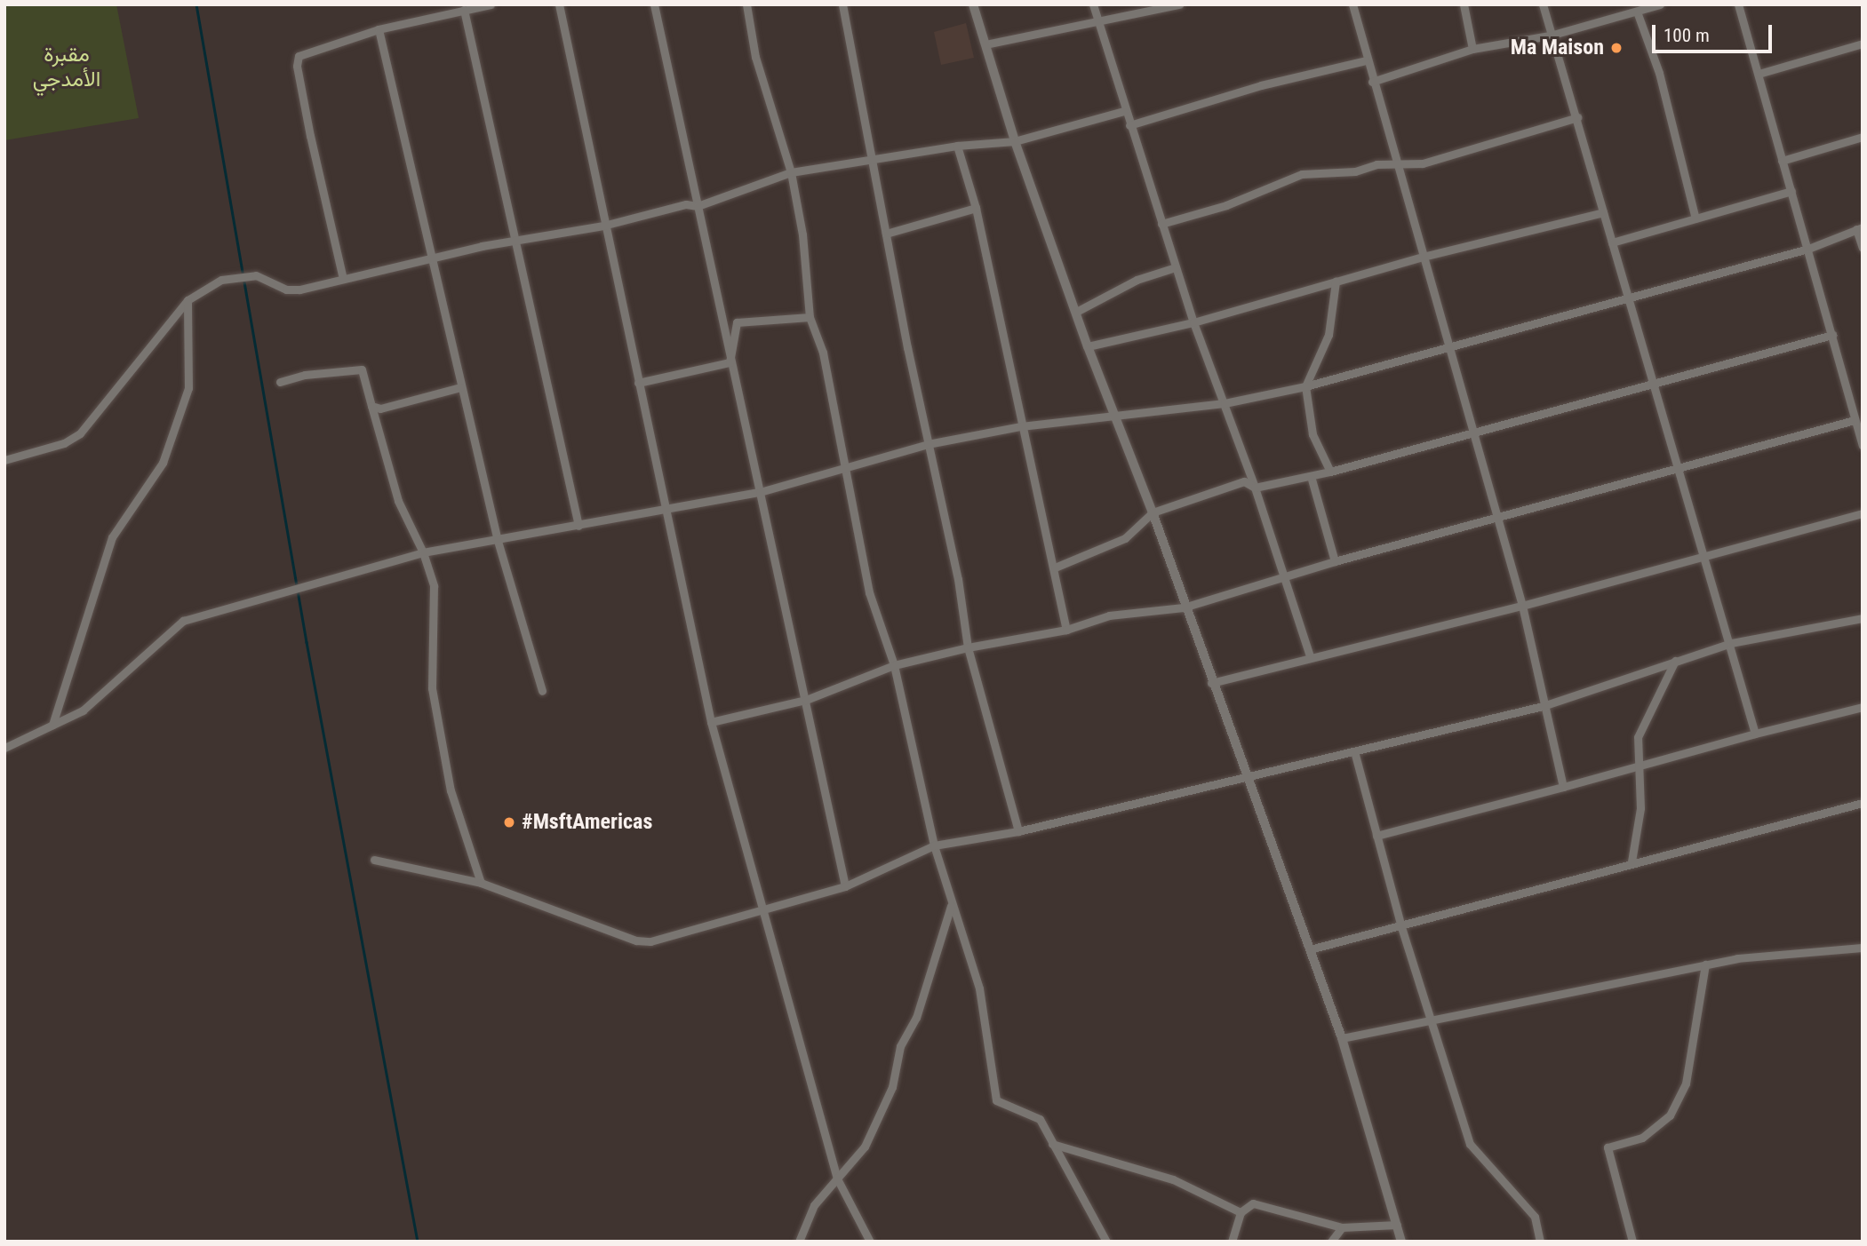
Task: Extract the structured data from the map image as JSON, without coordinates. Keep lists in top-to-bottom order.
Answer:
{
  "parks": ["مقبرة الأمدجي"],
  "places": ["Ma Maison", "#MsftAmericas"],
  "scale_bar": "100 m"
}
